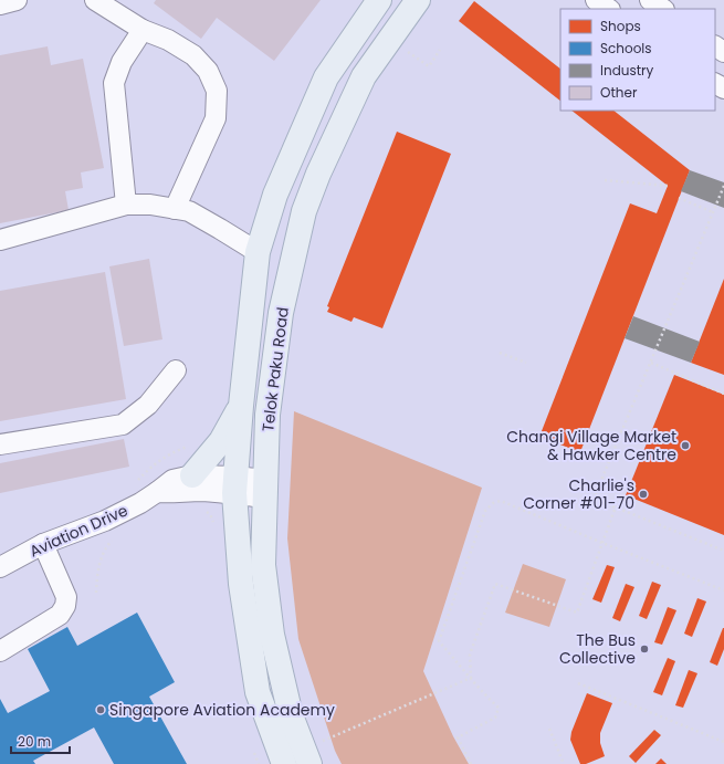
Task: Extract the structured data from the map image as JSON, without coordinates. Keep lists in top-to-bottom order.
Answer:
{
  "streets": {
    "main road": ["Telok Paku Road"],
    "street": ["Aviation Drive"]
  },
  "crossings": [
    ["Telok Paku Road", "Aviation Drive"]
  ],
  "places": [
    "Changi Village Market & Hawker Centre",
    "Charlie's Corner #01-70",
    "The Bus Collective",
    "Singapore Aviation Academy"
  ],
  "legend": [
    "Shops",
    "Schools",
    "Industry",
    "Other"
  ],
  "scale_bar": "20 m"
}
